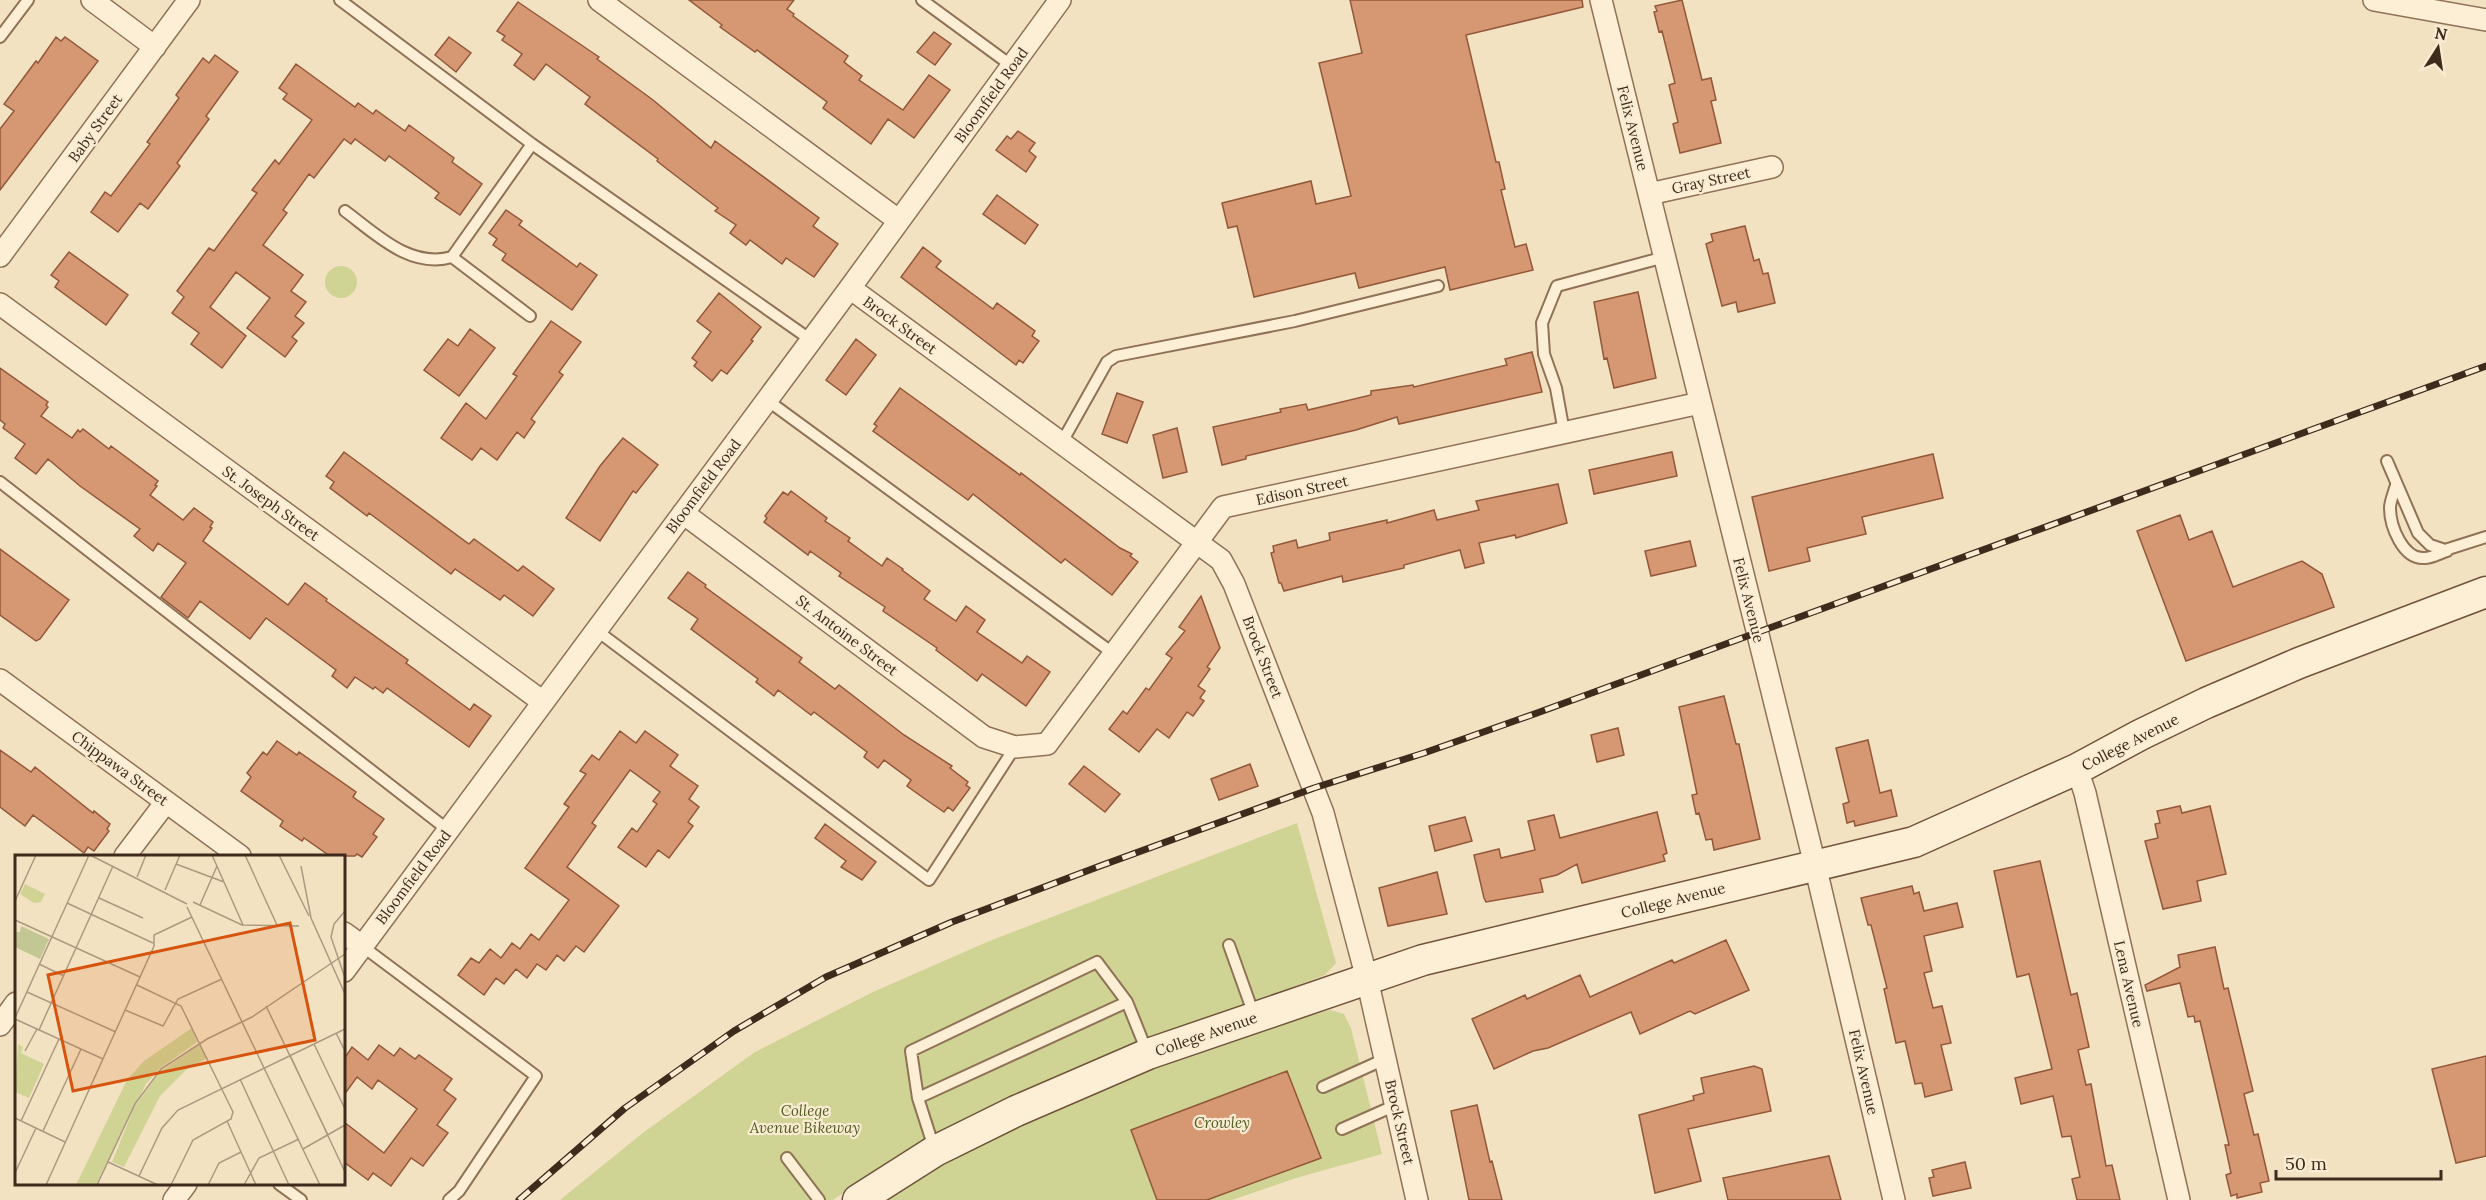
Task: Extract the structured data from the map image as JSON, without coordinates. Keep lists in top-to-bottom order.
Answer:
{
  "streets": {
    "street": [
      "Bloomfield Road",
      "Baby Street",
      "Felix Avenue",
      "Gray Street",
      "Brock Street",
      "Edison Street",
      "St. Joseph Street",
      "St. Antoine Street",
      "College Avenue",
      "Chippawa Street",
      "Lena Avenue"
    ]
  },
  "crossings": [
    ["Bloomfield Road", "Brock Street"],
    ["Bloomfield Road", "St. Joseph Street"],
    ["Bloomfield Road", "St. Antoine Street"],
    ["Felix Avenue", "Gray Street"],
    ["Felix Avenue", "Edison Street"],
    ["Felix Avenue", "College Avenue"],
    ["Brock Street", "Edison Street"],
    ["Brock Street", "College Avenue"],
    ["Edison Street", "St. Antoine Street"],
    ["College Avenue", "Lena Avenue"]
  ],
  "parks": ["College Avenue Bikeway", "Crowley"],
  "scale_bar": "50 m",
  "north": "top"
}
